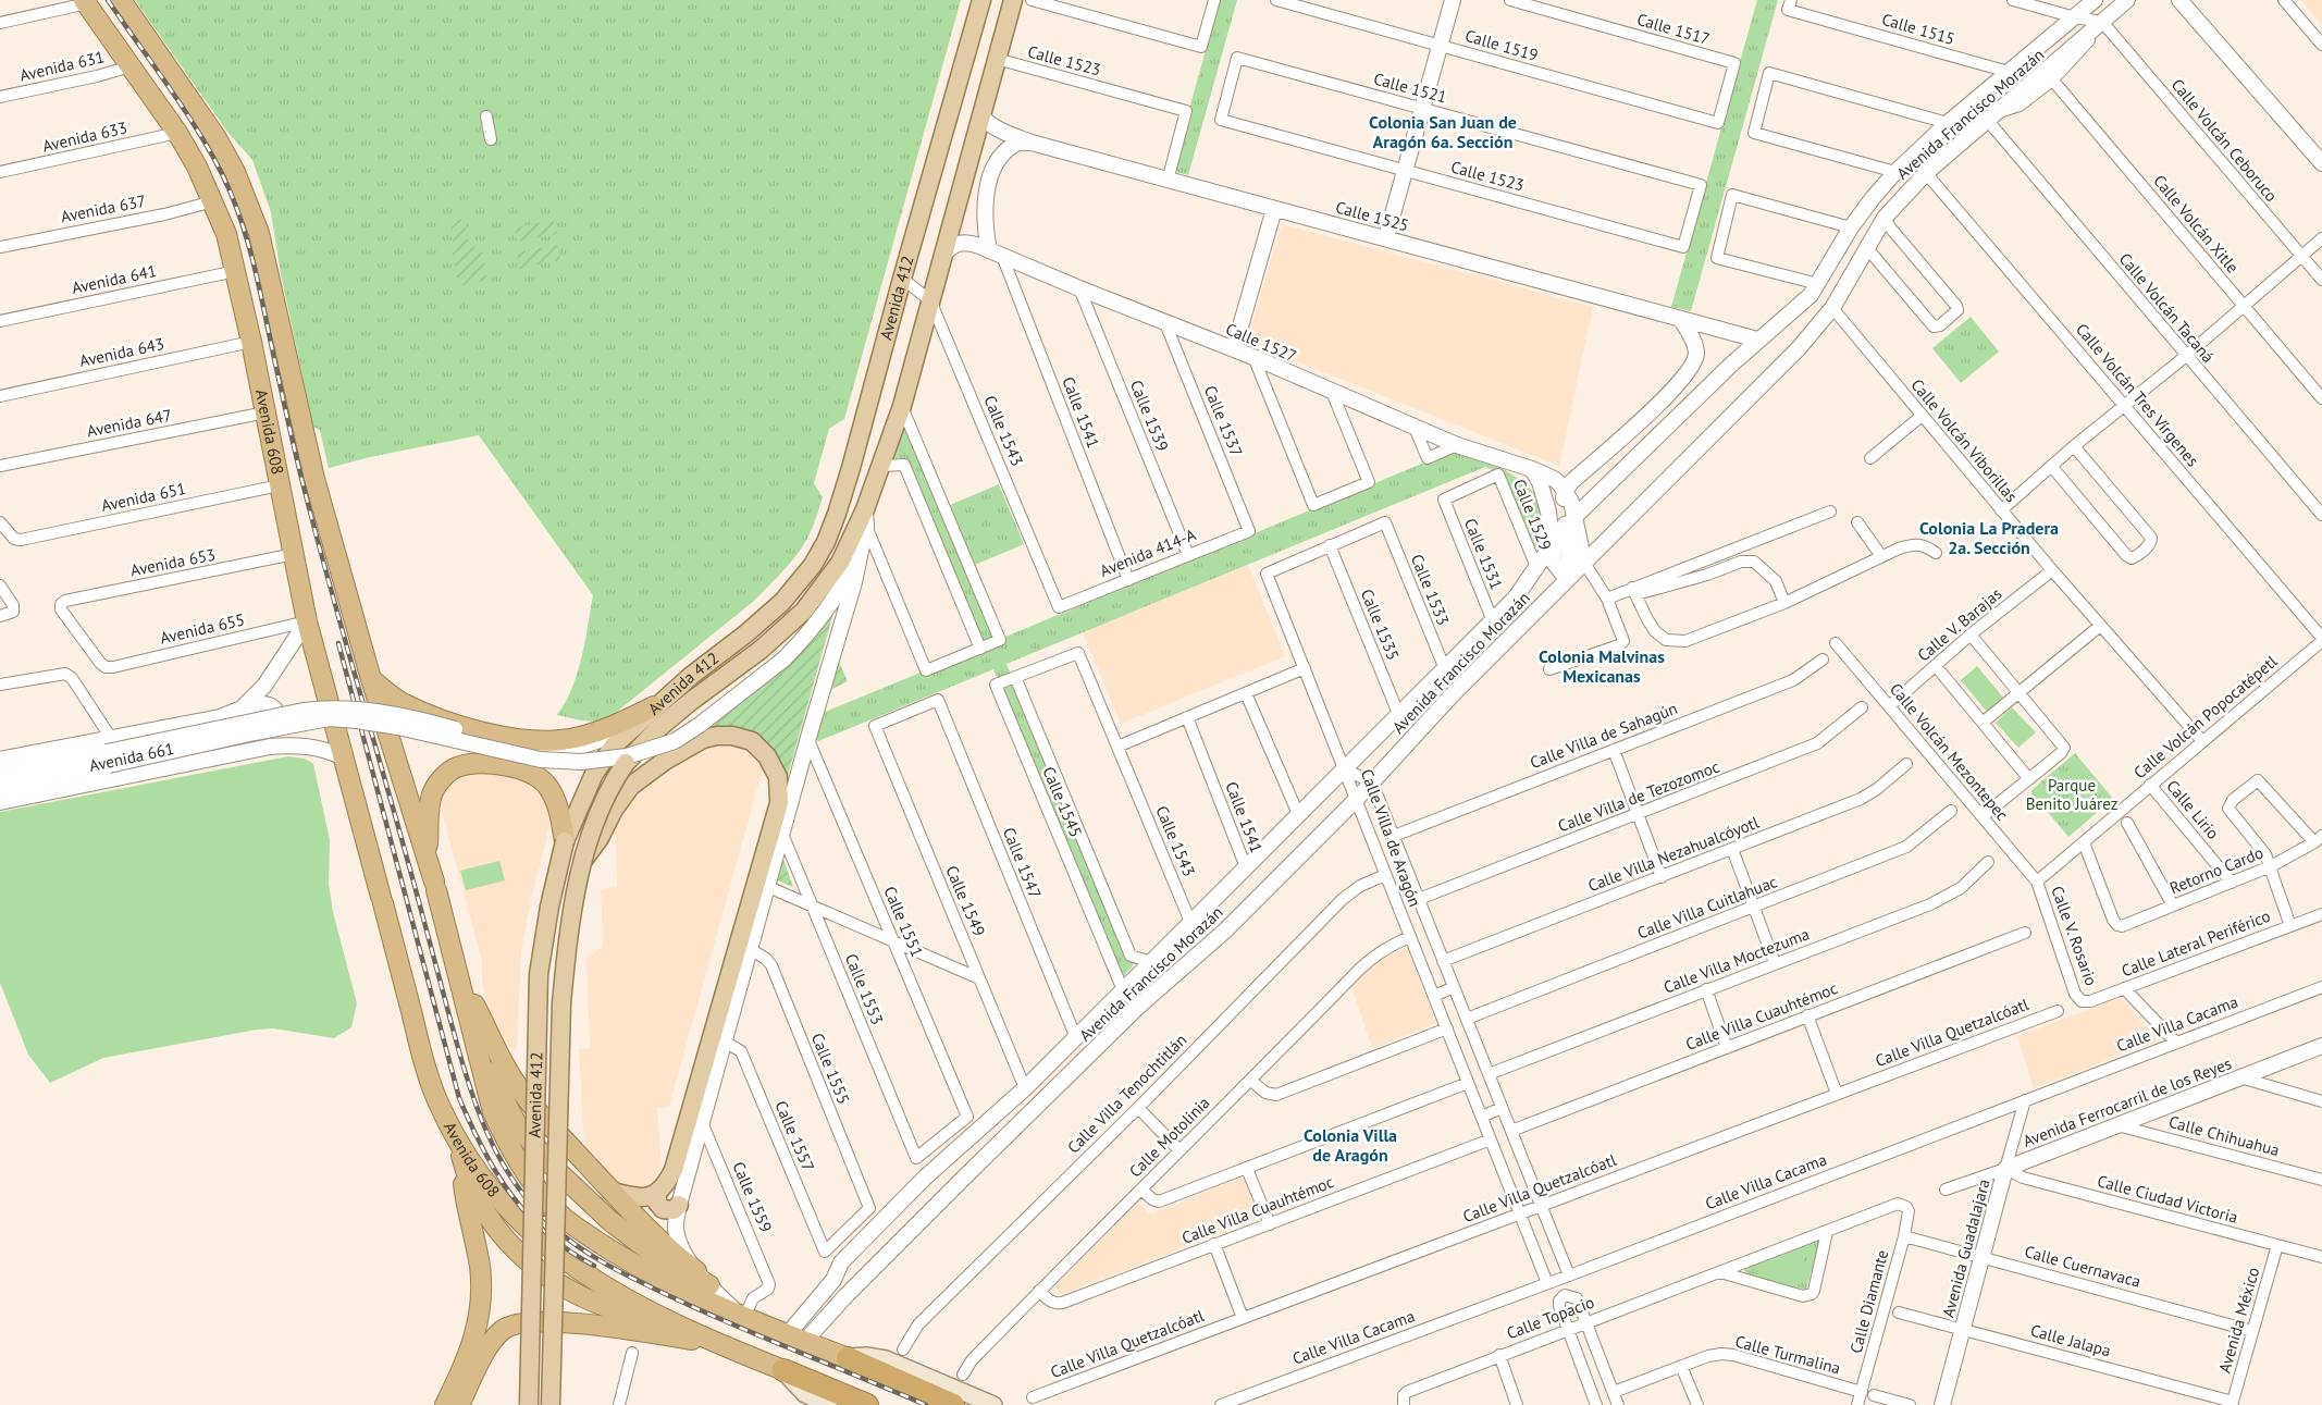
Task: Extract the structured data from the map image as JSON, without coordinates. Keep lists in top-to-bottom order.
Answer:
{
  "streets": {
    "highway": ["Avenida 608"],
    "main road": ["Avenida 412"],
    "street": [
      "Calle 1517",
      "Calle 1515",
      "Calle 1519",
      "Calle 1523",
      "Avenida 631",
      "Calle 1521",
      "Avenida Francisco Morazán",
      "Avenida 633",
      "Calle Volcán Ceboruco",
      "Avenida 637",
      "Calle 1525",
      "Calle Volcán Xitle",
      "Avenida 641",
      "Calle Volcán Tacaná",
      "Calle 1527",
      "Avenida 643",
      "Calle Volcán Tres Vírgenes",
      "Calle 1541",
      "Calle 1539",
      "Calle 1537",
      "Avenida 647",
      "Calle 1543",
      "Calle Volcán Viborillas",
      "Avenida 651",
      "Calle 1529",
      "Avenida 414-A",
      "Calle 1531",
      "Avenida 653",
      "Calle 1533",
      "Calle 1535",
      "Calle V. Barajas",
      "Avenida 655",
      "Calle Volcán Popocatépetl",
      "Calle Villa de Sahagún",
      "Calle Volcán Mezontepec",
      "Avenida 661",
      "Calle Villa de Tezozomoc",
      "Calle 1545",
      "Calle Lirio",
      "Calle Villa de Aragón",
      "Calle Villa Nezahualcóyotl",
      "Calle 1547",
      "Retorno Cardo",
      "Calle 1549",
      "Calle Villa Cuitlahuac",
      "Calle 1551",
      "Calle V. Rosario",
      "Calle Lateral Periférico",
      "Calle Villa Moctezuma",
      "Calle 1553",
      "Calle Villa Cuauhtémoc",
      "Calle Villa Cacama",
      "Calle Villa Quetzalcóatl",
      "Calle 1555",
      "Calle Villa Tenochtitlán",
      "Avenida Ferrocarril de los Reyes",
      "Calle 1557",
      "Calle Chihuahua",
      "Calle Motolinia",
      "Calle 1559",
      "Calle Ciudad Victoria",
      "Avenida Guadalajara",
      "Calle Cuernavaca",
      "Calle Diamante",
      "Calle Topacio",
      "Avenida México",
      "Calle Jalapa",
      "Calle Turmalina"
    ]
  },
  "crossings": [
    ["Calle 1517", "Calle 1519"],
    ["Calle 1515", "Avenida Francisco Morazán"],
    ["Calle 1523", "Calle 1521"],
    ["Calle 1523", "Calle 1525"],
    ["Calle 1523", "Avenida 412"],
    ["Avenida 631", "Avenida 608"],
    ["Avenida Francisco Morazán", "Calle Volcán Ceboruco"],
    ["Avenida Francisco Morazán", "Calle 1525"],
    ["Avenida Francisco Morazán", "Calle Volcán Xitle"],
    ["Avenida Francisco Morazán", "Calle Volcán Tacaná"],
    ["Avenida Francisco Morazán", "Calle Volcán Tres Vírgenes"],
    ["Avenida Francisco Morazán", "Calle 1541"],
    ["Avenida Francisco Morazán", "Calle 1543"],
    ["Avenida Francisco Morazán", "Avenida 608"],
    ["Avenida Francisco Morazán", "Calle Volcán Viborillas"],
    ["Avenida Francisco Morazán", "Calle 1529"],
    ["Avenida Francisco Morazán", "Calle 1531"],
    ["Avenida Francisco Morazán", "Calle 1533"],
    ["Avenida Francisco Morazán", "Calle 1535"],
    ["Avenida Francisco Morazán", "Calle 1545"],
    ["Avenida Francisco Morazán", "Calle Villa de Aragón"],
    ["Avenida Francisco Morazán", "Calle 1547"],
    ["Avenida Francisco Morazán", "Calle 1549"],
    ["Avenida 633", "Avenida 608"],
    ["Avenida 637", "Avenida 608"],
    ["Calle 1525", "Avenida 412"],
    ["Avenida 641", "Avenida 608"],
    ["Avenida 412", "Calle 1527"],
    ["Avenida 412", "Calle 1543"],
    ["Avenida 412", "Avenida 608"],
    ["Avenida 412", "Calle 1551"],
    ["Avenida 412", "Calle 1553"],
    ["Avenida 412", "Calle 1555"],
    ["Avenida 412", "Calle 1557"],
    ["Avenida 412", "Calle 1559"],
    ["Calle 1527", "Calle 1541"],
    ["Calle 1527", "Calle 1539"],
    ["Calle 1527", "Calle 1537"],
    ["Avenida 643", "Avenida 608"],
    ["Calle Volcán Tres Vírgenes", "Calle Volcán Popocatépetl"],
    ["Calle 1541", "Avenida 414-A"],
    ["Calle 1539", "Avenida 414-A"],
    ["Calle 1537", "Avenida 414-A"],
    ["Avenida 647", "Avenida 608"],
    ["Calle 1543", "Avenida 414-A"],
    ["Calle 1543", "Calle 1545"],
    ["Avenida 608", "Avenida 651"],
    ["Avenida 608", "Avenida 653"],
    ["Avenida 608", "Avenida 655"],
    ["Avenida 608", "Avenida 661"],
    ["Avenida 608", "Calle 1559"],
    ["Calle Volcán Viborillas", "Calle V. Barajas"],
    ["Calle Volcán Viborillas", "Calle Volcán Popocatépetl"],
    ["Calle 1529", "Calle 1531"],
    ["Avenida 653", "Avenida 655"],
    ["Calle 1533", "Calle 1535"],
    ["Calle V. Barajas", "Calle Volcán Mezontepec"],
    ["Calle Volcán Popocatépetl", "Calle Volcán Mezontepec"],
    ["Calle Volcán Popocatépetl", "Calle Lirio"],
    ["Calle Volcán Popocatépetl", "Retorno Cardo"],
    ["Calle Volcán Popocatépetl", "Calle V. Rosario"],
    ["Calle Villa de Sahagún", "Calle Villa de Aragón"],
    ["Calle Volcán Mezontepec", "Calle V. Rosario"],
    ["Calle Villa de Tezozomoc", "Calle Villa de Aragón"],
    ["Calle Lirio", "Retorno Cardo"],
    ["Calle Villa de Aragón", "Calle Villa Nezahualcóyotl"],
    ["Calle Villa de Aragón", "Calle Villa Cuitlahuac"],
    ["Calle Villa de Aragón", "Calle Villa Moctezuma"],
    ["Calle Villa de Aragón", "Calle Villa Cuauhtémoc"],
    ["Calle Villa de Aragón", "Calle Villa Cacama"],
    ["Calle Villa de Aragón", "Calle Villa Quetzalcóatl"],
    ["Calle Villa de Aragón", "Calle Villa Tenochtitlán"],
    ["Calle Villa de Aragón", "Calle Motolinia"],
    ["Calle 1547", "Calle 1549"],
    ["Calle 1551", "Calle 1553"],
    ["Calle V. Rosario", "Calle Lateral Periférico"],
    ["Calle Villa Cuauhtémoc", "Calle Motolinia"],
    ["Calle Villa Cacama", "Avenida Guadalajara"],
    ["Calle 1555", "Calle 1557"],
    ["Avenida Ferrocarril de los Reyes", "Calle Chihuahua"],
    ["Avenida Ferrocarril de los Reyes", "Calle Ciudad Victoria"],
    ["Avenida Ferrocarril de los Reyes", "Avenida Guadalajara"],
    ["Calle Ciudad Victoria", "Avenida Guadalajara"],
    ["Calle Ciudad Victoria", "Avenida México"],
    ["Avenida Guadalajara", "Calle Cuernavaca"],
    ["Avenida Guadalajara", "Calle Jalapa"],
    ["Calle Cuernavaca", "Calle Diamante"],
    ["Calle Cuernavaca", "Avenida México"],
    ["Calle Diamante", "Calle Topacio"],
    ["Calle Diamante", "Calle Turmalina"],
    ["Avenida México", "Calle Jalapa"]
  ],
  "districts": [
    "Colonia San Juan de Aragón 6a. Sección",
    "Colonia La Pradera 2a. Sección",
    "Colonia Malvinas Mexicanas",
    "Colonia Villa de Aragón"
  ],
  "parks": ["Parque Benito Juárez"]
}
